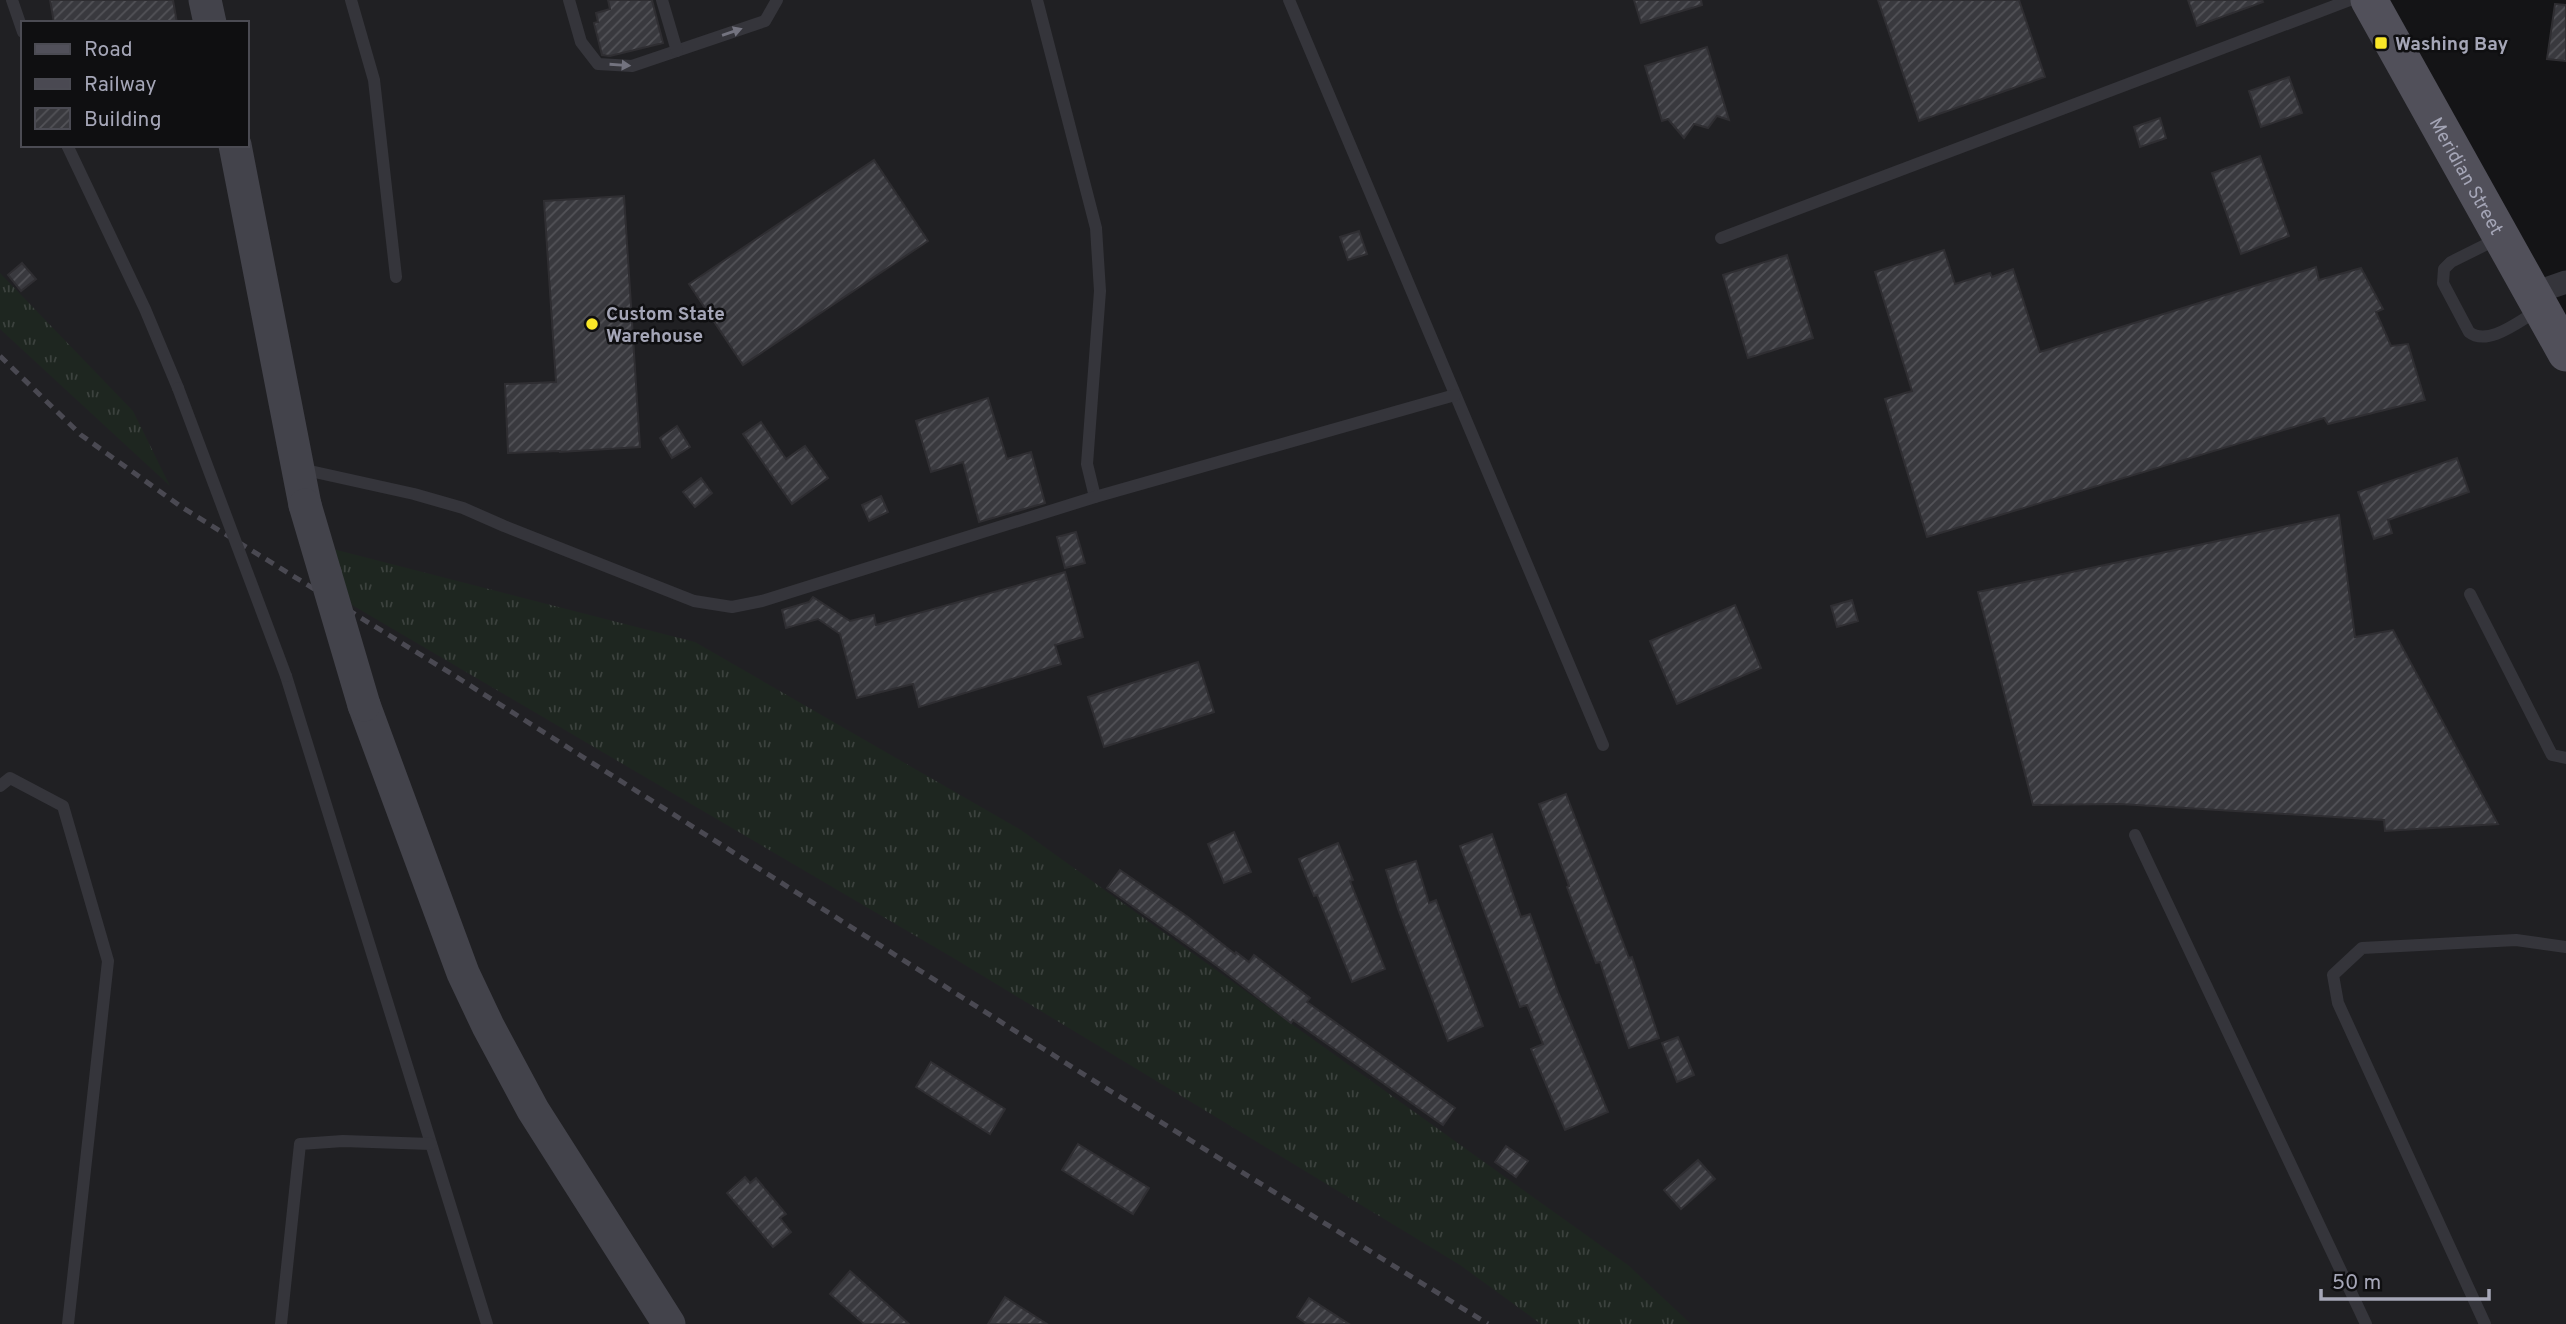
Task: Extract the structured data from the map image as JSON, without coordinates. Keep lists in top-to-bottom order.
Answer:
{
  "streets": {
    "main road": ["Meridian Street"]
  },
  "places": {
    "transit": ["Washing Bay"],
    "other": ["Custom State Warehouse"]
  },
  "legend": ["Road", "Railway", "Building"],
  "scale_bar": "50 m"
}
